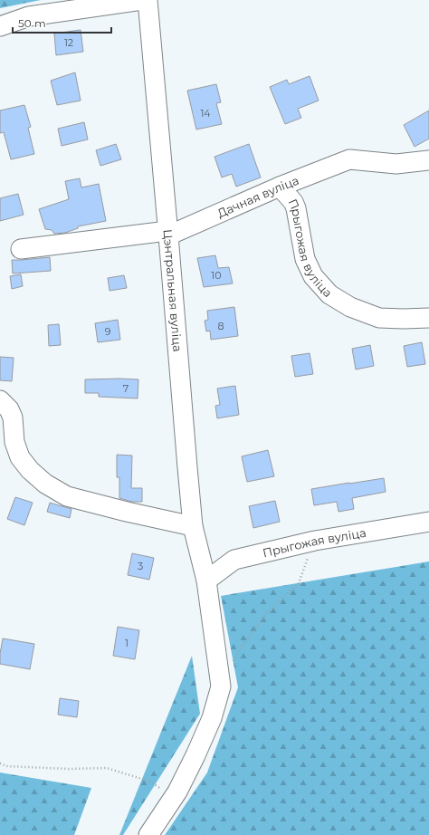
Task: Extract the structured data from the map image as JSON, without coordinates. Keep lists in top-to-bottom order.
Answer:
{
  "streets": {
    "street": ["Дачная вуліца", "Прыгожая вуліца", "Цэнтральная вуліца"]
  },
  "crossings": [
    ["Дачная вуліца", "Прыгожая вуліца"],
    ["Дачная вуліца", "Цэнтральная вуліца"],
    ["Прыгожая вуліца", "Цэнтральная вуліца"]
  ],
  "house_numbers": [
    "12",
    "14",
    "10",
    "8",
    "9",
    "7",
    "3",
    "1"
  ],
  "scale_bar": "50 m"
}
